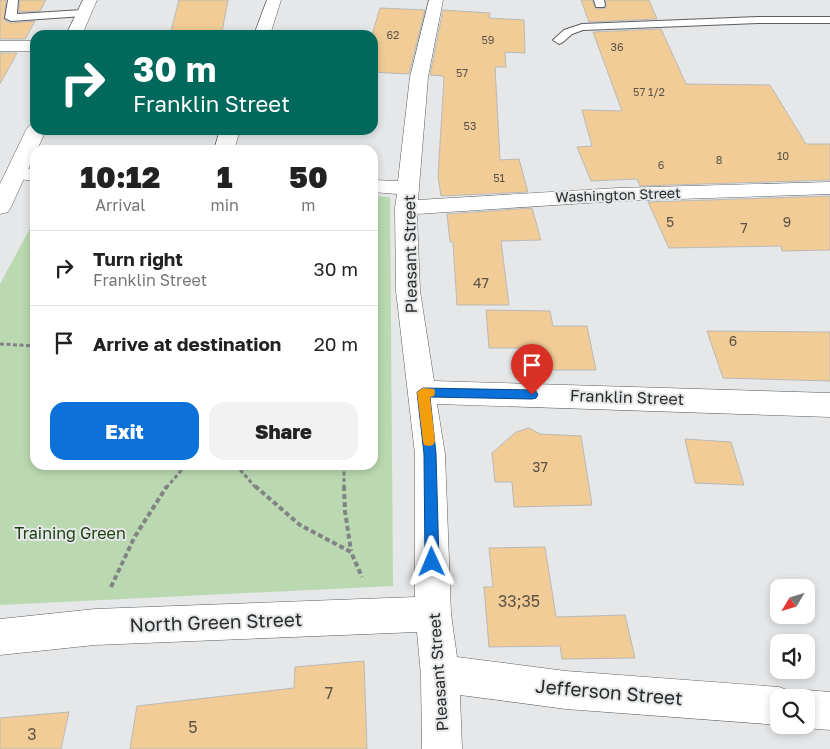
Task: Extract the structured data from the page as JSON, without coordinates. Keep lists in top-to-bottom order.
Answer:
{
  "streets": {
    "street": [
      "Washington Street",
      "Pleasant Street",
      "Franklin Street",
      "North Green Street",
      "Jefferson Street"
    ]
  },
  "crossings": [
    ["Washington Street", "Pleasant Street"],
    ["Pleasant Street", "Franklin Street"],
    ["Pleasant Street", "North Green Street"],
    ["Pleasant Street", "Jefferson Street"]
  ],
  "parks": ["Training Green"],
  "house_numbers": [
    "62",
    "59",
    "36",
    "57",
    "57 1/2",
    "53",
    "10",
    "8",
    "6",
    "51",
    "5",
    "9",
    "7",
    "47",
    "6",
    "37",
    "33;35",
    "7",
    "5",
    "3"
  ],
  "north": "bottom left",
  "page": {
    "turn": ["30 m", "Franklin Street"],
    "eta": [
      "10:12",
      "Arrival",
      "1",
      "min",
      "50",
      "m"
    ],
    "list": [
      {
        "name": "Turn right",
        "note": "Franklin Street",
        "value": "30 m"
      },
      {
        "name": "Arrive at destination",
        "value": "20 m"
      }
    ],
    "buttons": ["Exit", "Share"]
  }
}
